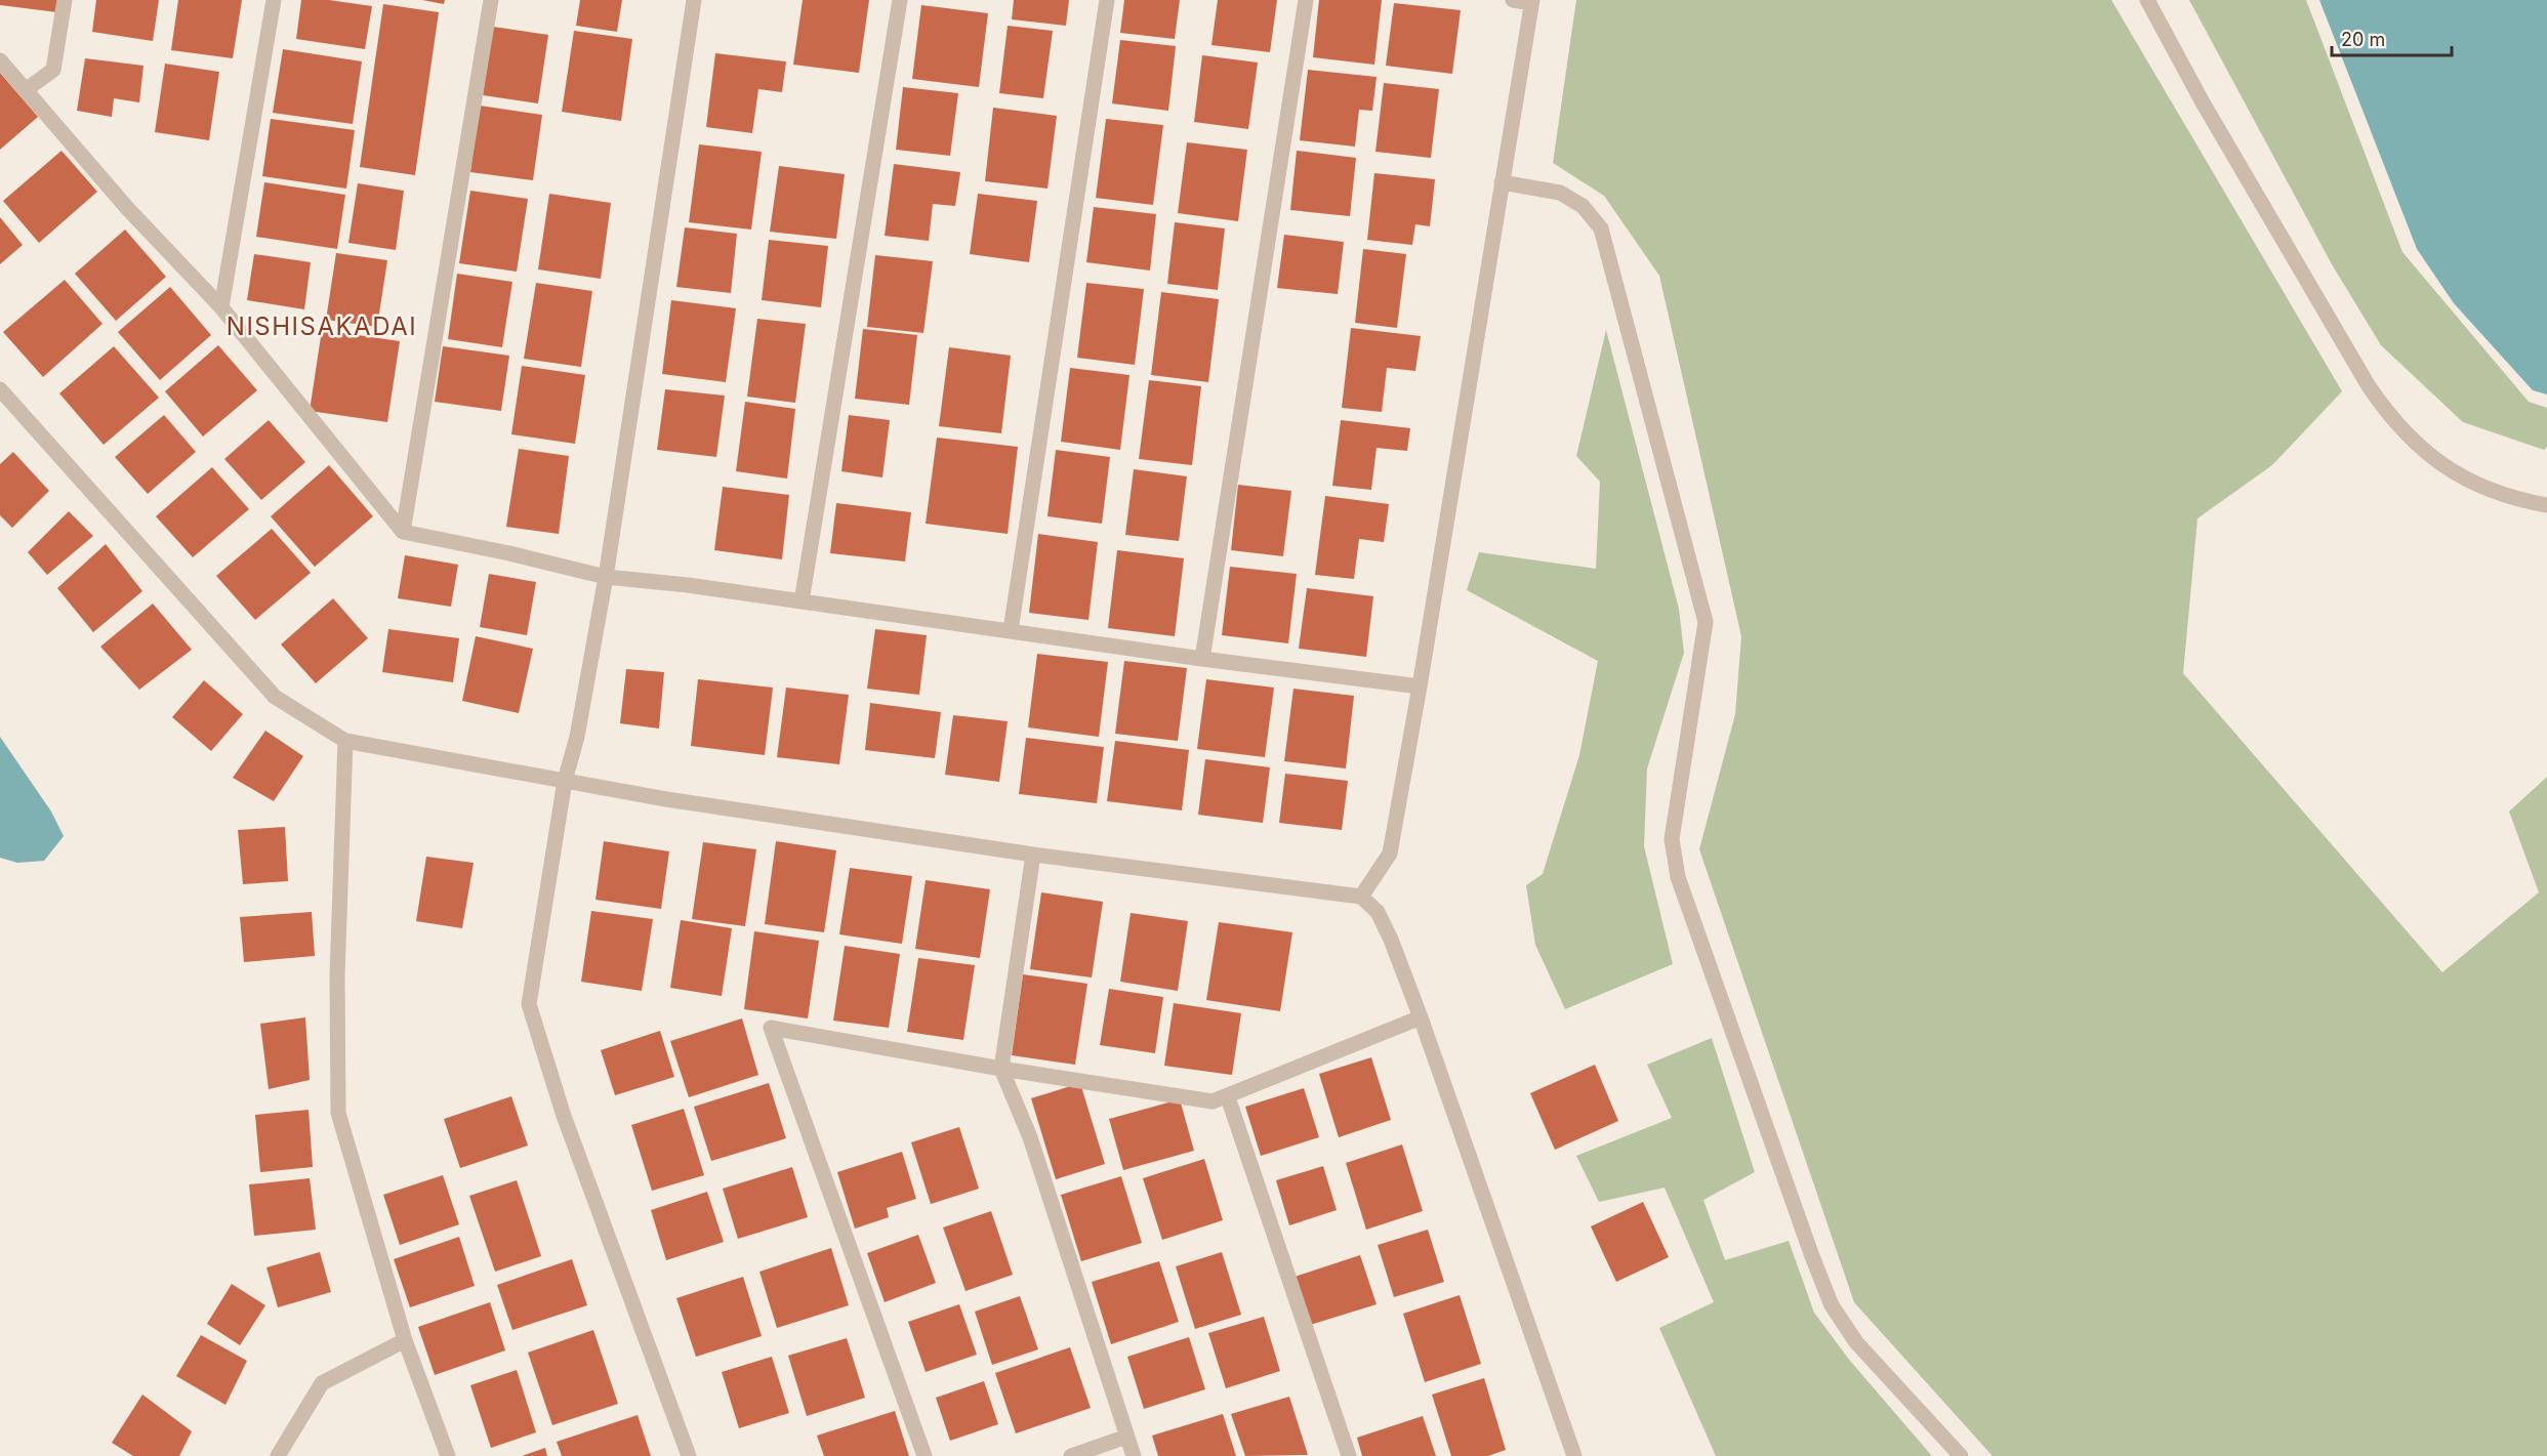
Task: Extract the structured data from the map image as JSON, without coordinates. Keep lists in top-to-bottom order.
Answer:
{
  "districts": ["NISHISAKADAI"],
  "scale_bar": "20 m"
}
